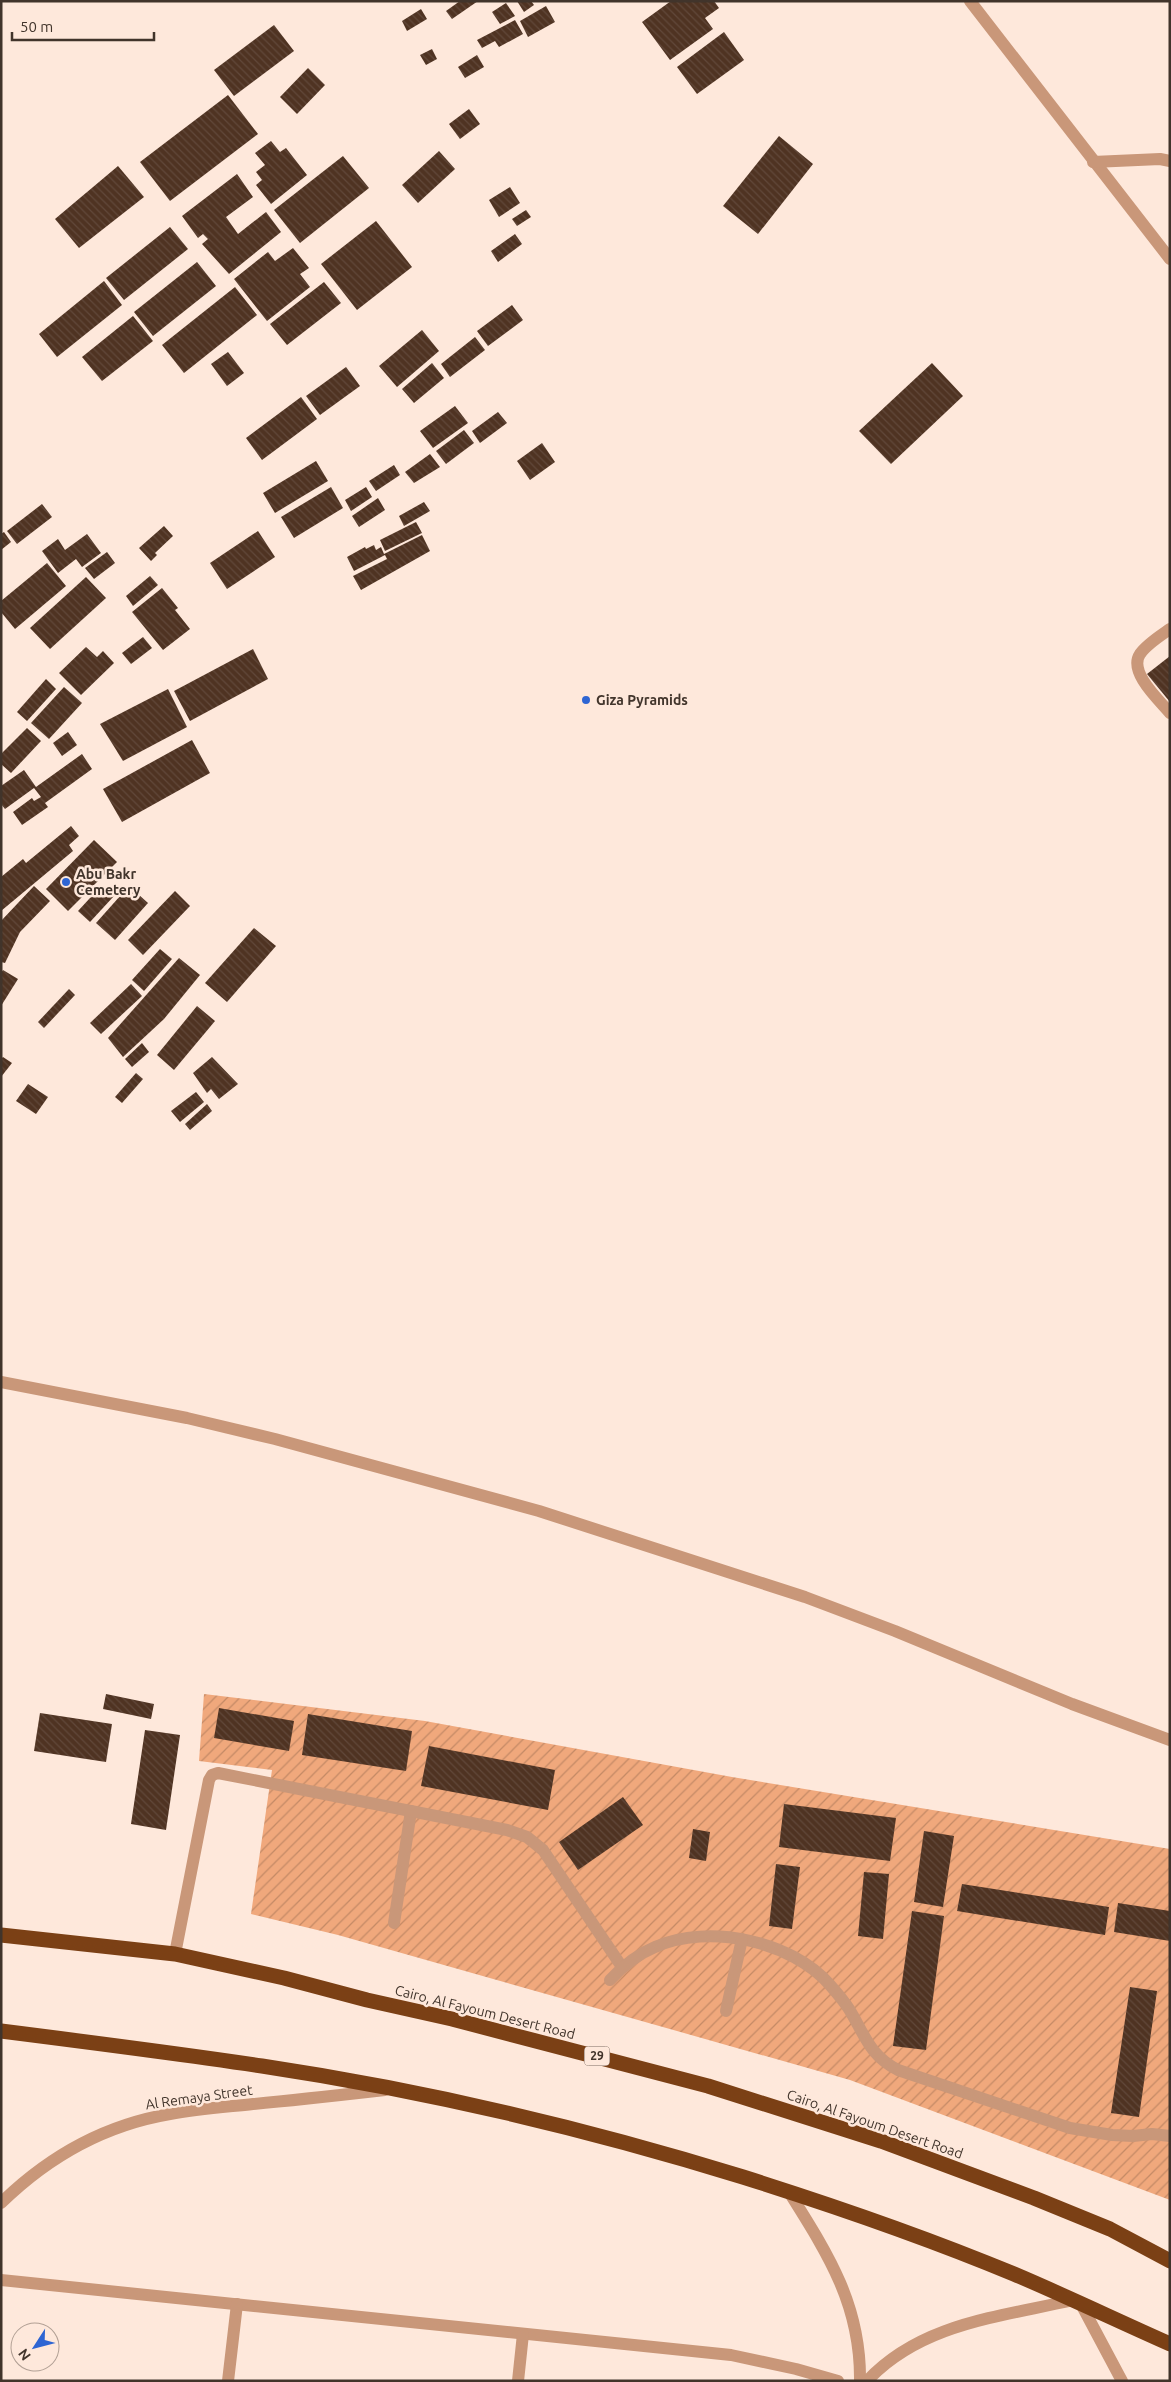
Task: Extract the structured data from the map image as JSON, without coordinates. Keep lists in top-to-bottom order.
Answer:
{
  "streets": {
    "highway": ["Cairo, Al Fayoum Desert Road", "29"],
    "street": ["Al Remaya Street"]
  },
  "places": ["Giza Pyramids", "Abu Bakr Cemetery"],
  "scale_bar": "50 m",
  "north": "bottom left"
}
